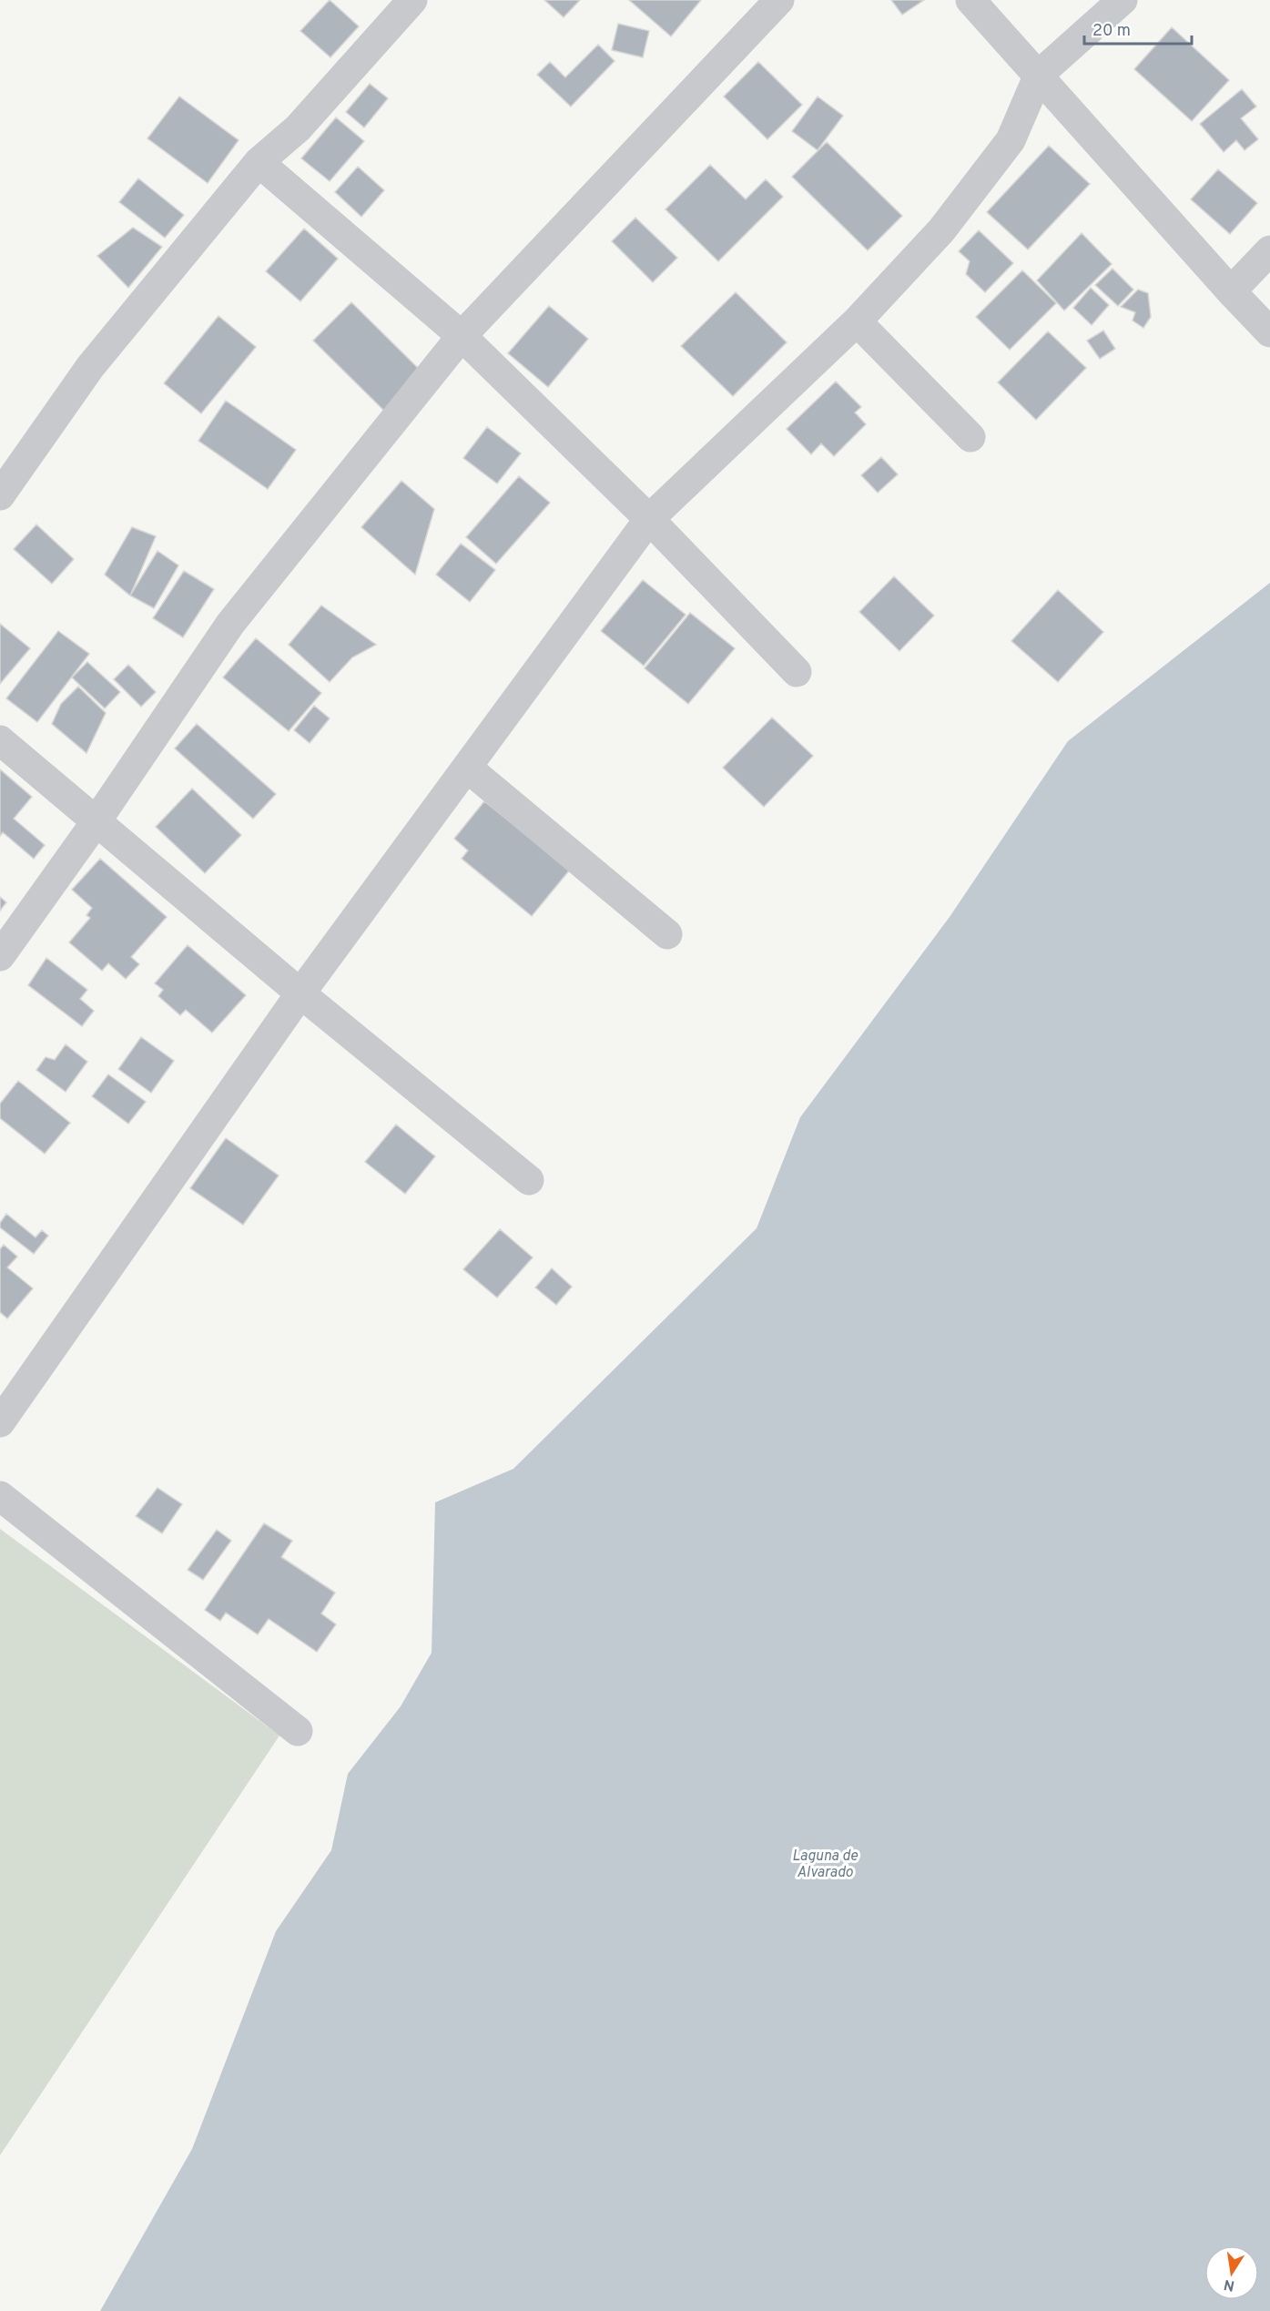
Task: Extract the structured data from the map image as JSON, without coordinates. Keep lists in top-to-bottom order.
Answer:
{
  "water": ["Laguna de Alvarado"],
  "scale_bar": "20 m",
  "north": "bottom"
}
